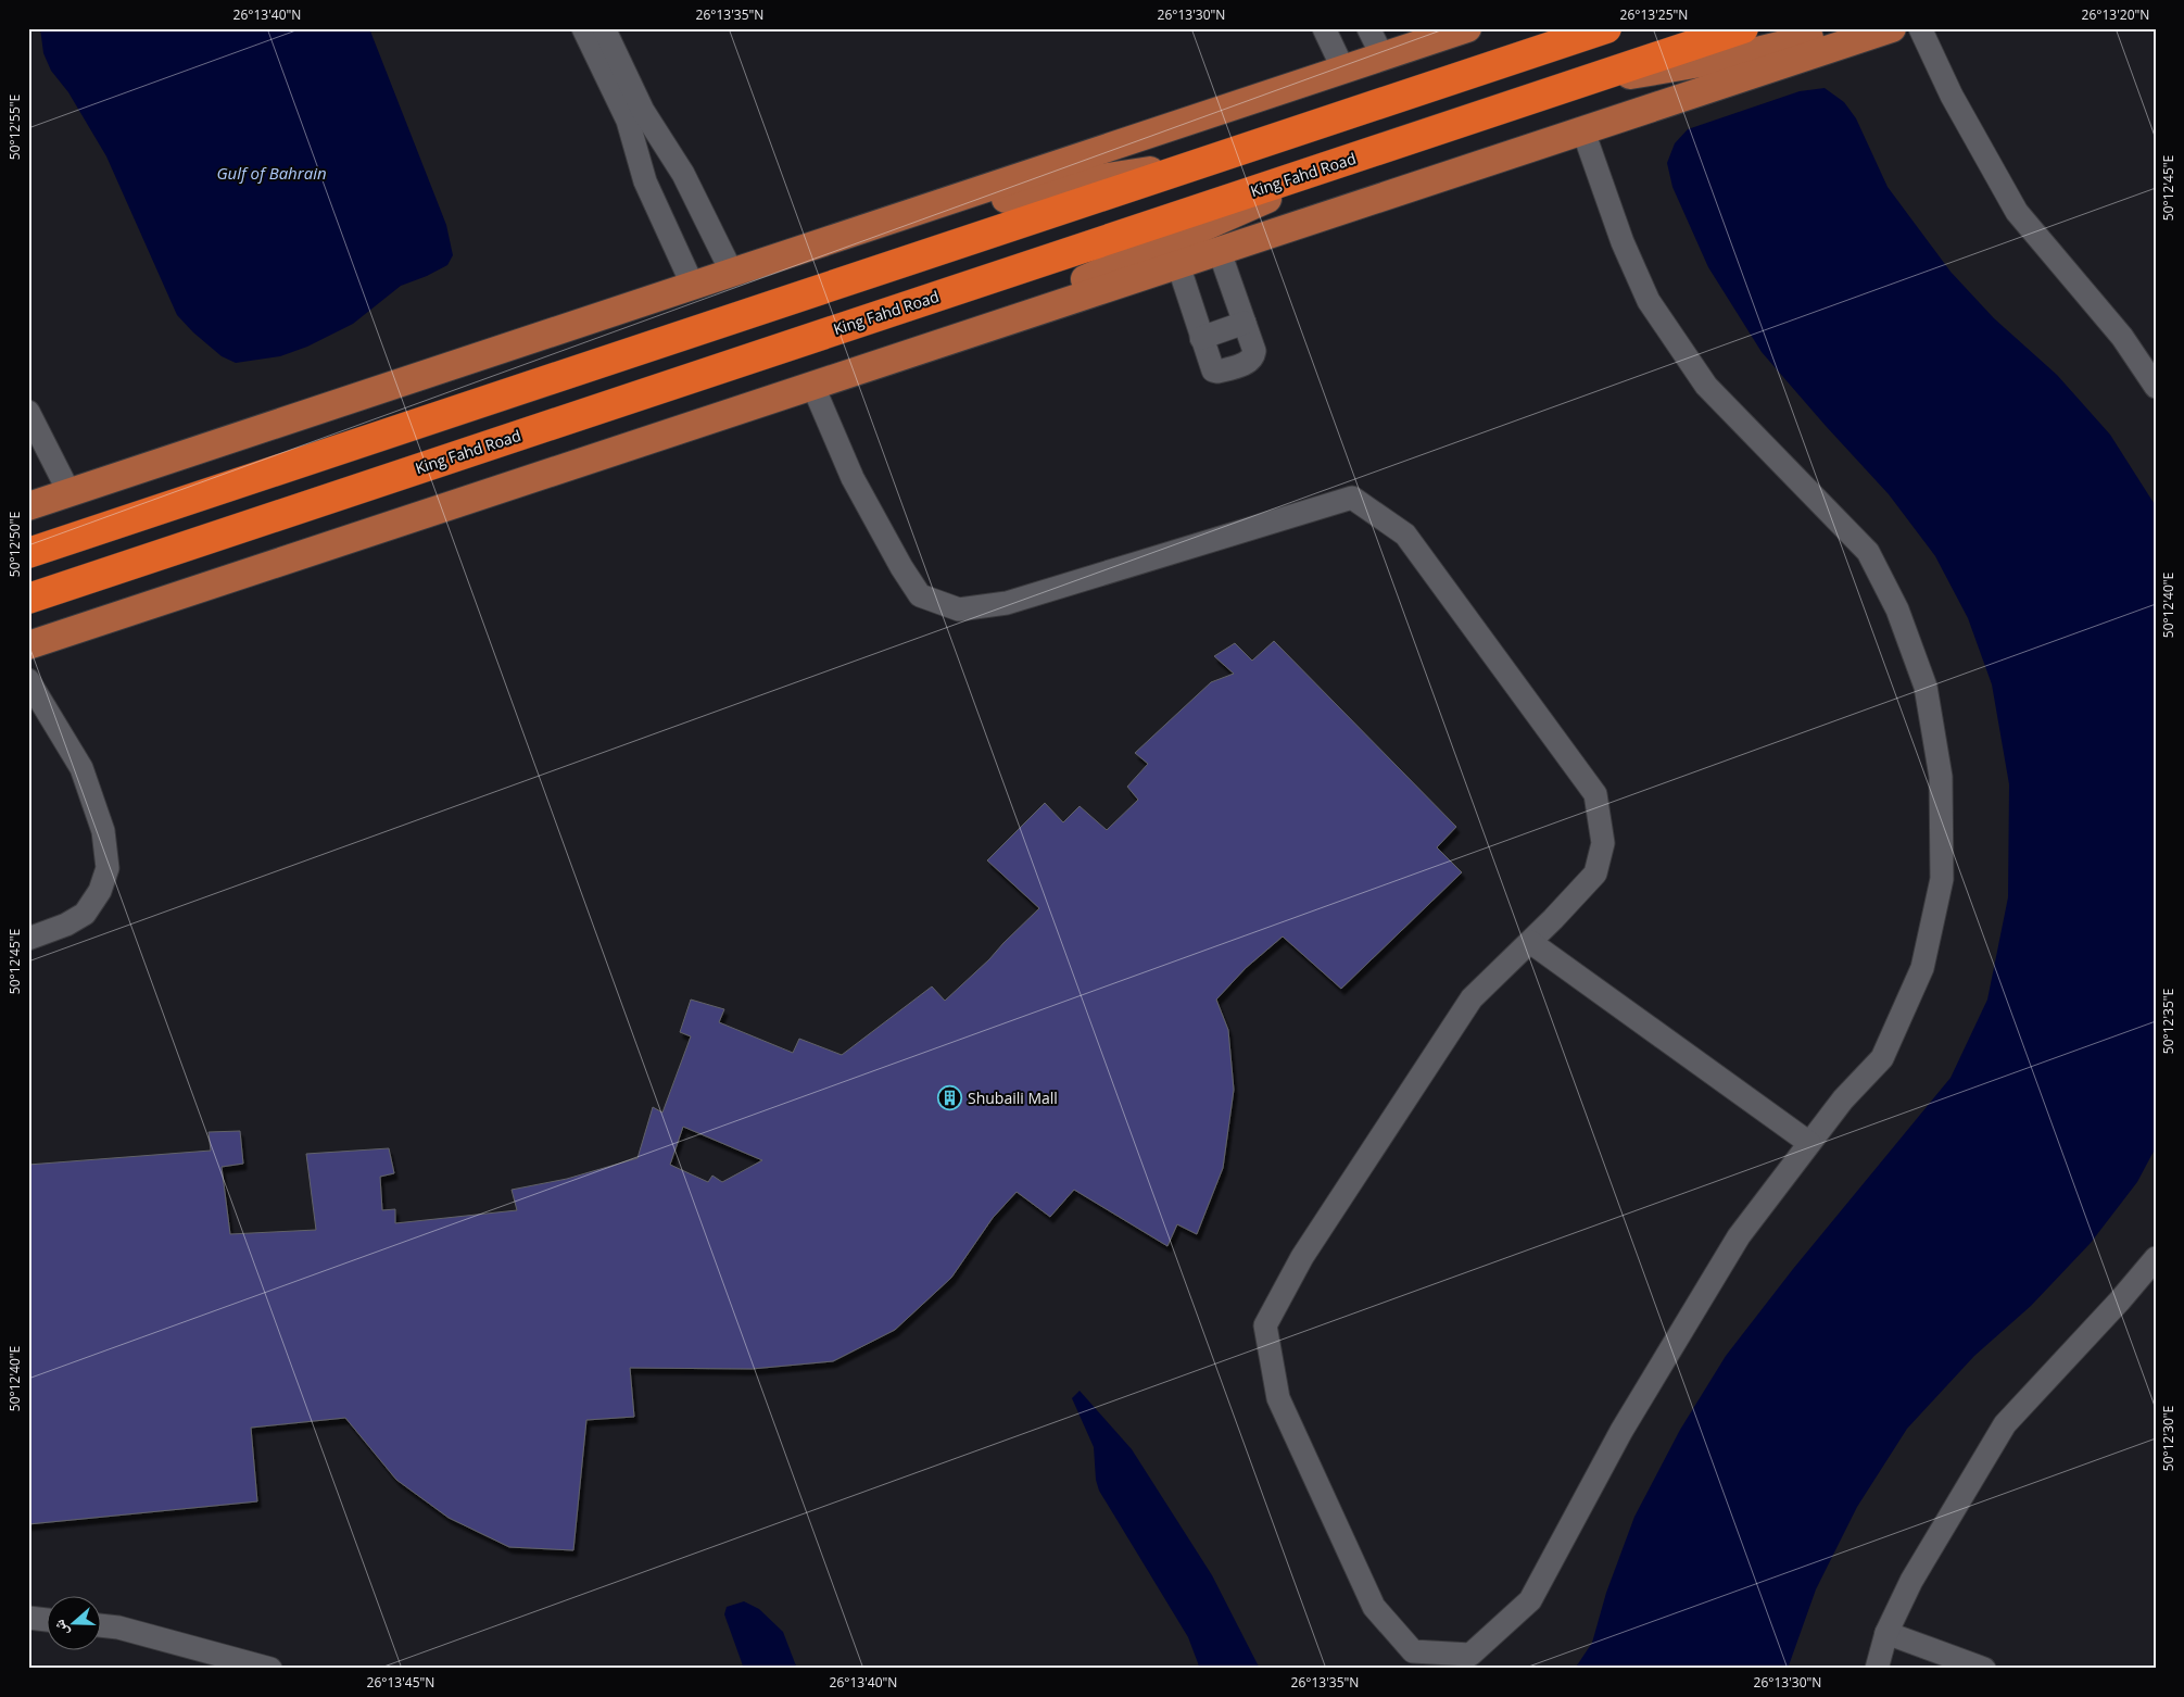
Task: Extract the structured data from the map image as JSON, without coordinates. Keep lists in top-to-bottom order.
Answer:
{
  "streets": {
    "highway": ["King Fahd Road"]
  },
  "water": ["Gulf of Bahrain"],
  "places": {
    "building": ["Shubaili Mall"]
  },
  "north": "left",
  "coordinates": [
    "26°13'40\"N",
    "26°13'35\"N",
    "26°13'30\"N",
    "26°13'25\"N",
    "26°13'20\"N",
    "50°12'55\"E",
    "50°12'45\"E",
    "50°12'50\"E",
    "50°12'40\"E",
    "50°12'35\"E",
    "50°12'30\"E",
    "26°13'45\"N"
  ]
}
